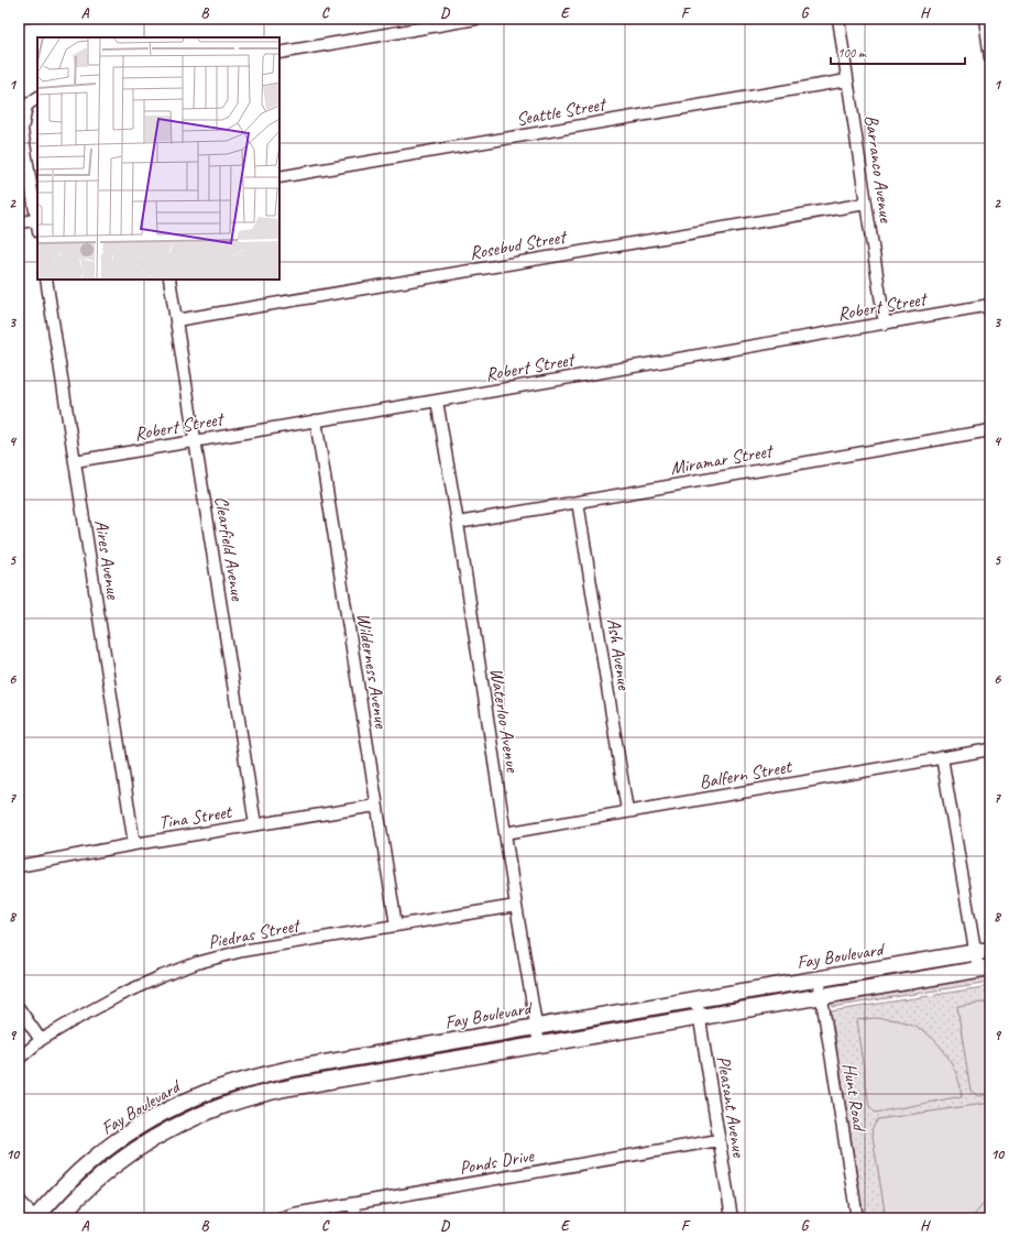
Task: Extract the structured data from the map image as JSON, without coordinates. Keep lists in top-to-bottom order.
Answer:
{
  "streets": {
    "main road": ["Fay Boulevard"],
    "street": [
      "Seattle Street",
      "Barranco Avenue",
      "Rosebud Street",
      "Robert Street",
      "Miramar Street",
      "Clearfield Avenue",
      "Aires Avenue",
      "Ash Avenue",
      "Wilderness Avenue",
      "Waterloo Avenue",
      "Balfern Street",
      "Tina Street",
      "Piedras Street",
      "Hunt Road",
      "Pleasant Avenue",
      "Ponds Drive"
    ]
  },
  "crossings": [
    ["Seattle Street", "Barranco Avenue"],
    ["Barranco Avenue", "Rosebud Street"],
    ["Barranco Avenue", "Robert Street"],
    ["Rosebud Street", "Clearfield Avenue"],
    ["Robert Street", "Clearfield Avenue"],
    ["Robert Street", "Aires Avenue"],
    ["Robert Street", "Wilderness Avenue"],
    ["Robert Street", "Waterloo Avenue"],
    ["Miramar Street", "Ash Avenue"],
    ["Miramar Street", "Waterloo Avenue"],
    ["Clearfield Avenue", "Tina Street"],
    ["Aires Avenue", "Tina Street"],
    ["Ash Avenue", "Balfern Street"],
    ["Wilderness Avenue", "Tina Street"],
    ["Wilderness Avenue", "Piedras Street"],
    ["Waterloo Avenue", "Balfern Street"],
    ["Waterloo Avenue", "Piedras Street"],
    ["Waterloo Avenue", "Fay Boulevard"],
    ["Fay Boulevard", "Hunt Road"],
    ["Fay Boulevard", "Pleasant Avenue"],
    ["Pleasant Avenue", "Ponds Drive"]
  ],
  "scale_bar": "100 m",
  "grid": {
    "columns": [
      "A",
      "B",
      "C",
      "D",
      "E",
      "F",
      "G",
      "H"
    ],
    "rows": [
      "1",
      "2",
      "3",
      "4",
      "5",
      "6",
      "7",
      "8",
      "9",
      "10"
    ]
  }
}
